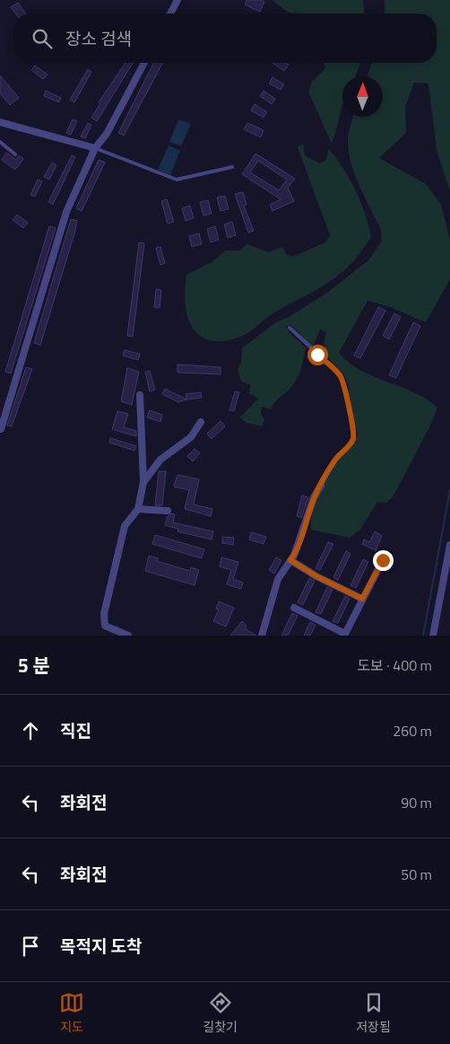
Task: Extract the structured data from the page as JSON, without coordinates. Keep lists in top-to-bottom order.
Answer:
{
  "north": "top",
  "page": {
    "search": "장소 검색",
    "heading": ["5 분", "도보 · 400 m"],
    "list": [
      ["직진", "260 m"],
      ["좌회전", "90 m"],
      ["좌회전", "50 m"],
      "목적지 도착"
    ],
    "nav": ["지도", "길찾기", "저장됨"]
  }
}
